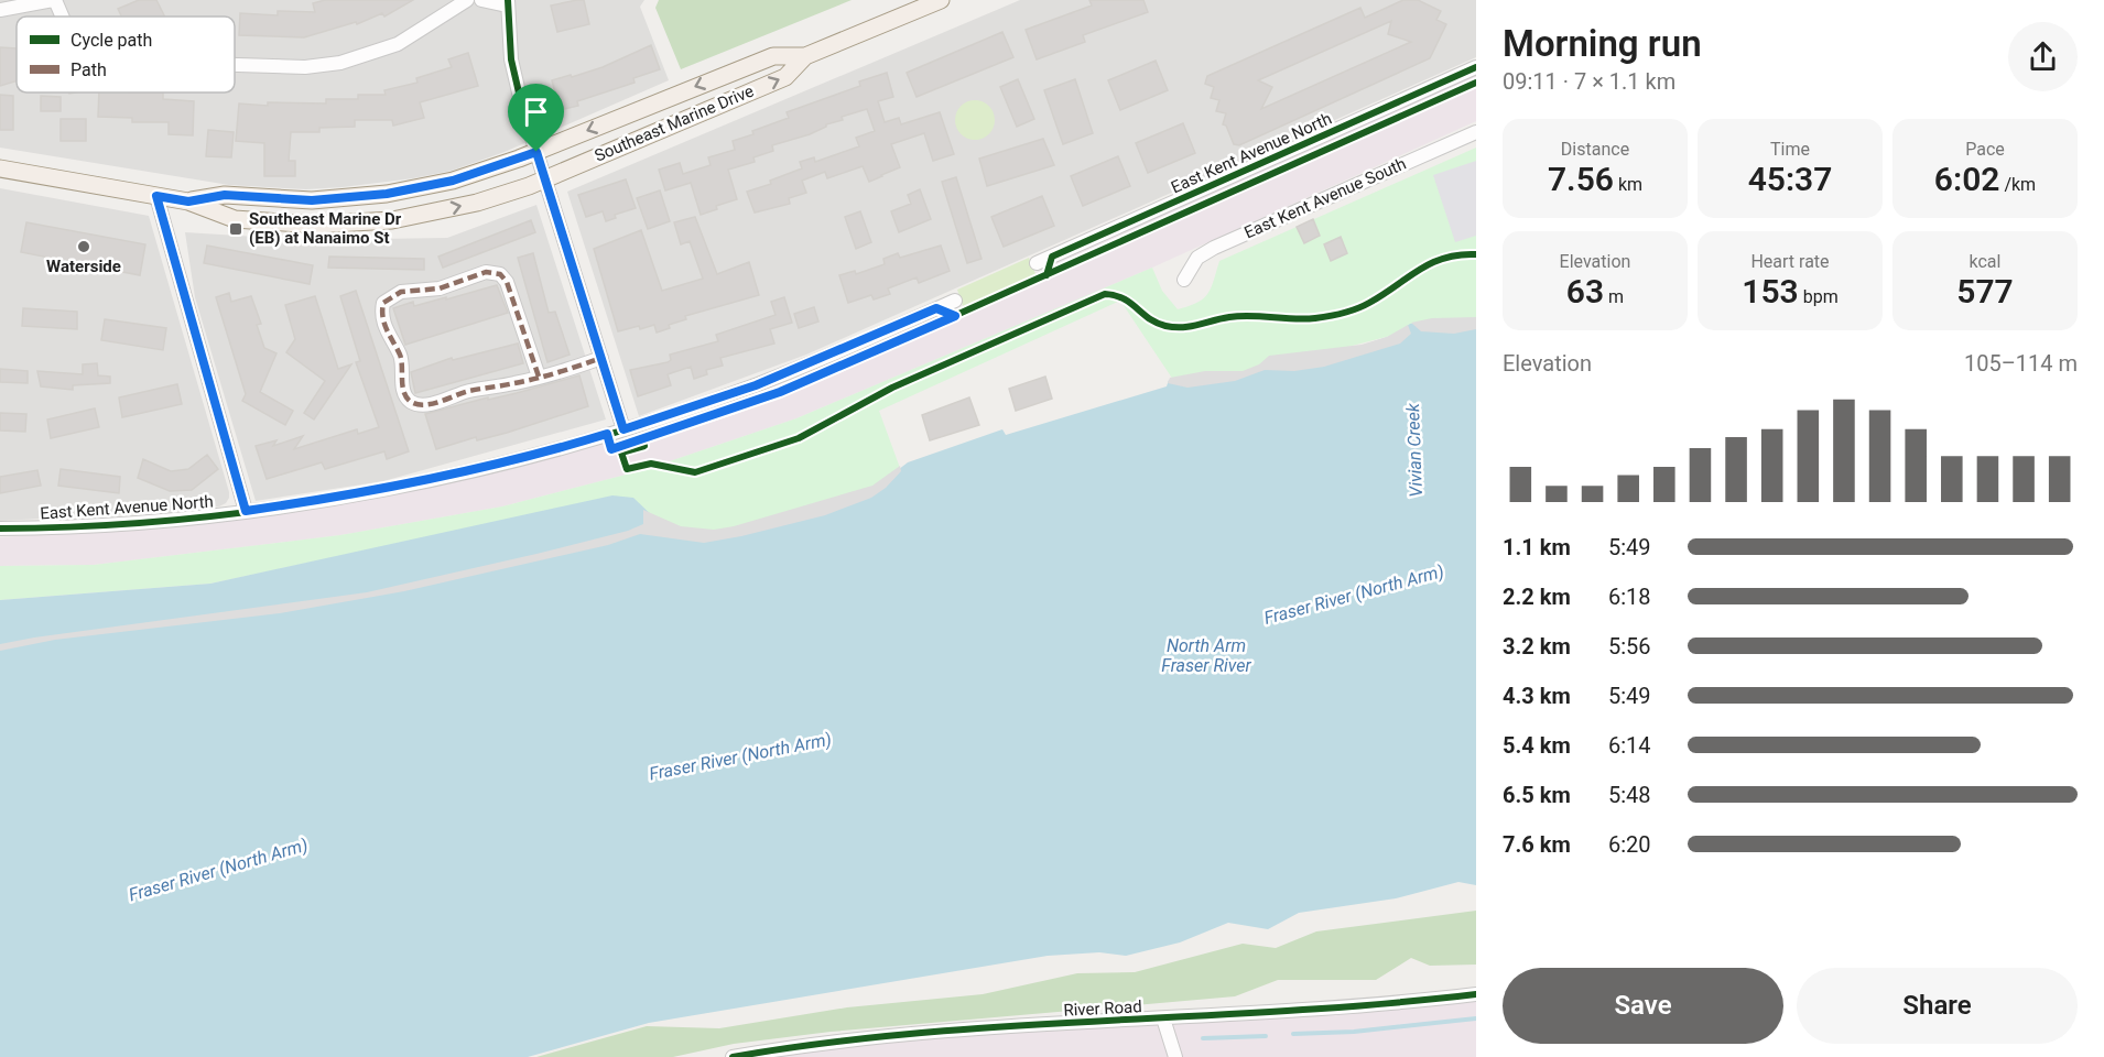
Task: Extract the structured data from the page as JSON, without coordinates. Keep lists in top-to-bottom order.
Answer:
{
  "streets": {
    "main road": ["Southeast Marine Drive"],
    "street": ["East Kent Avenue North", "East Kent Avenue South", "River Road"]
  },
  "water": ["Vivian Creek", "Fraser River (North Arm)", "North Arm Fraser River"],
  "places": {
    "transit": ["Southeast Marine Dr (EB) at Nanaimo St"],
    "other": ["Waterside"]
  },
  "legend": ["Cycle path", "Path"],
  "page": {
    "heading": ["Morning run", "09:11 · 7 × 1.1 km"],
    "stats": [
      ["Distance", "7.56 km"],
      ["Time", "45:37"],
      ["Pace", "6:02 /km"],
      ["Elevation", "63 m"],
      ["Heart rate", "153 bpm"],
      ["kcal", "577"]
    ],
    "chart": ["Elevation", "105–114 m"],
    "list": [
      {
        "name": "1.1 km",
        "note": "5:49"
      },
      {
        "name": "2.2 km",
        "note": "6:18"
      },
      {
        "name": "3.2 km",
        "note": "5:56"
      },
      {
        "name": "4.3 km",
        "note": "5:49"
      },
      {
        "name": "5.4 km",
        "note": "6:14"
      },
      {
        "name": "6.5 km",
        "note": "5:48"
      },
      {
        "name": "7.6 km",
        "note": "6:20"
      }
    ],
    "buttons": ["Save", "Share"]
  }
}
